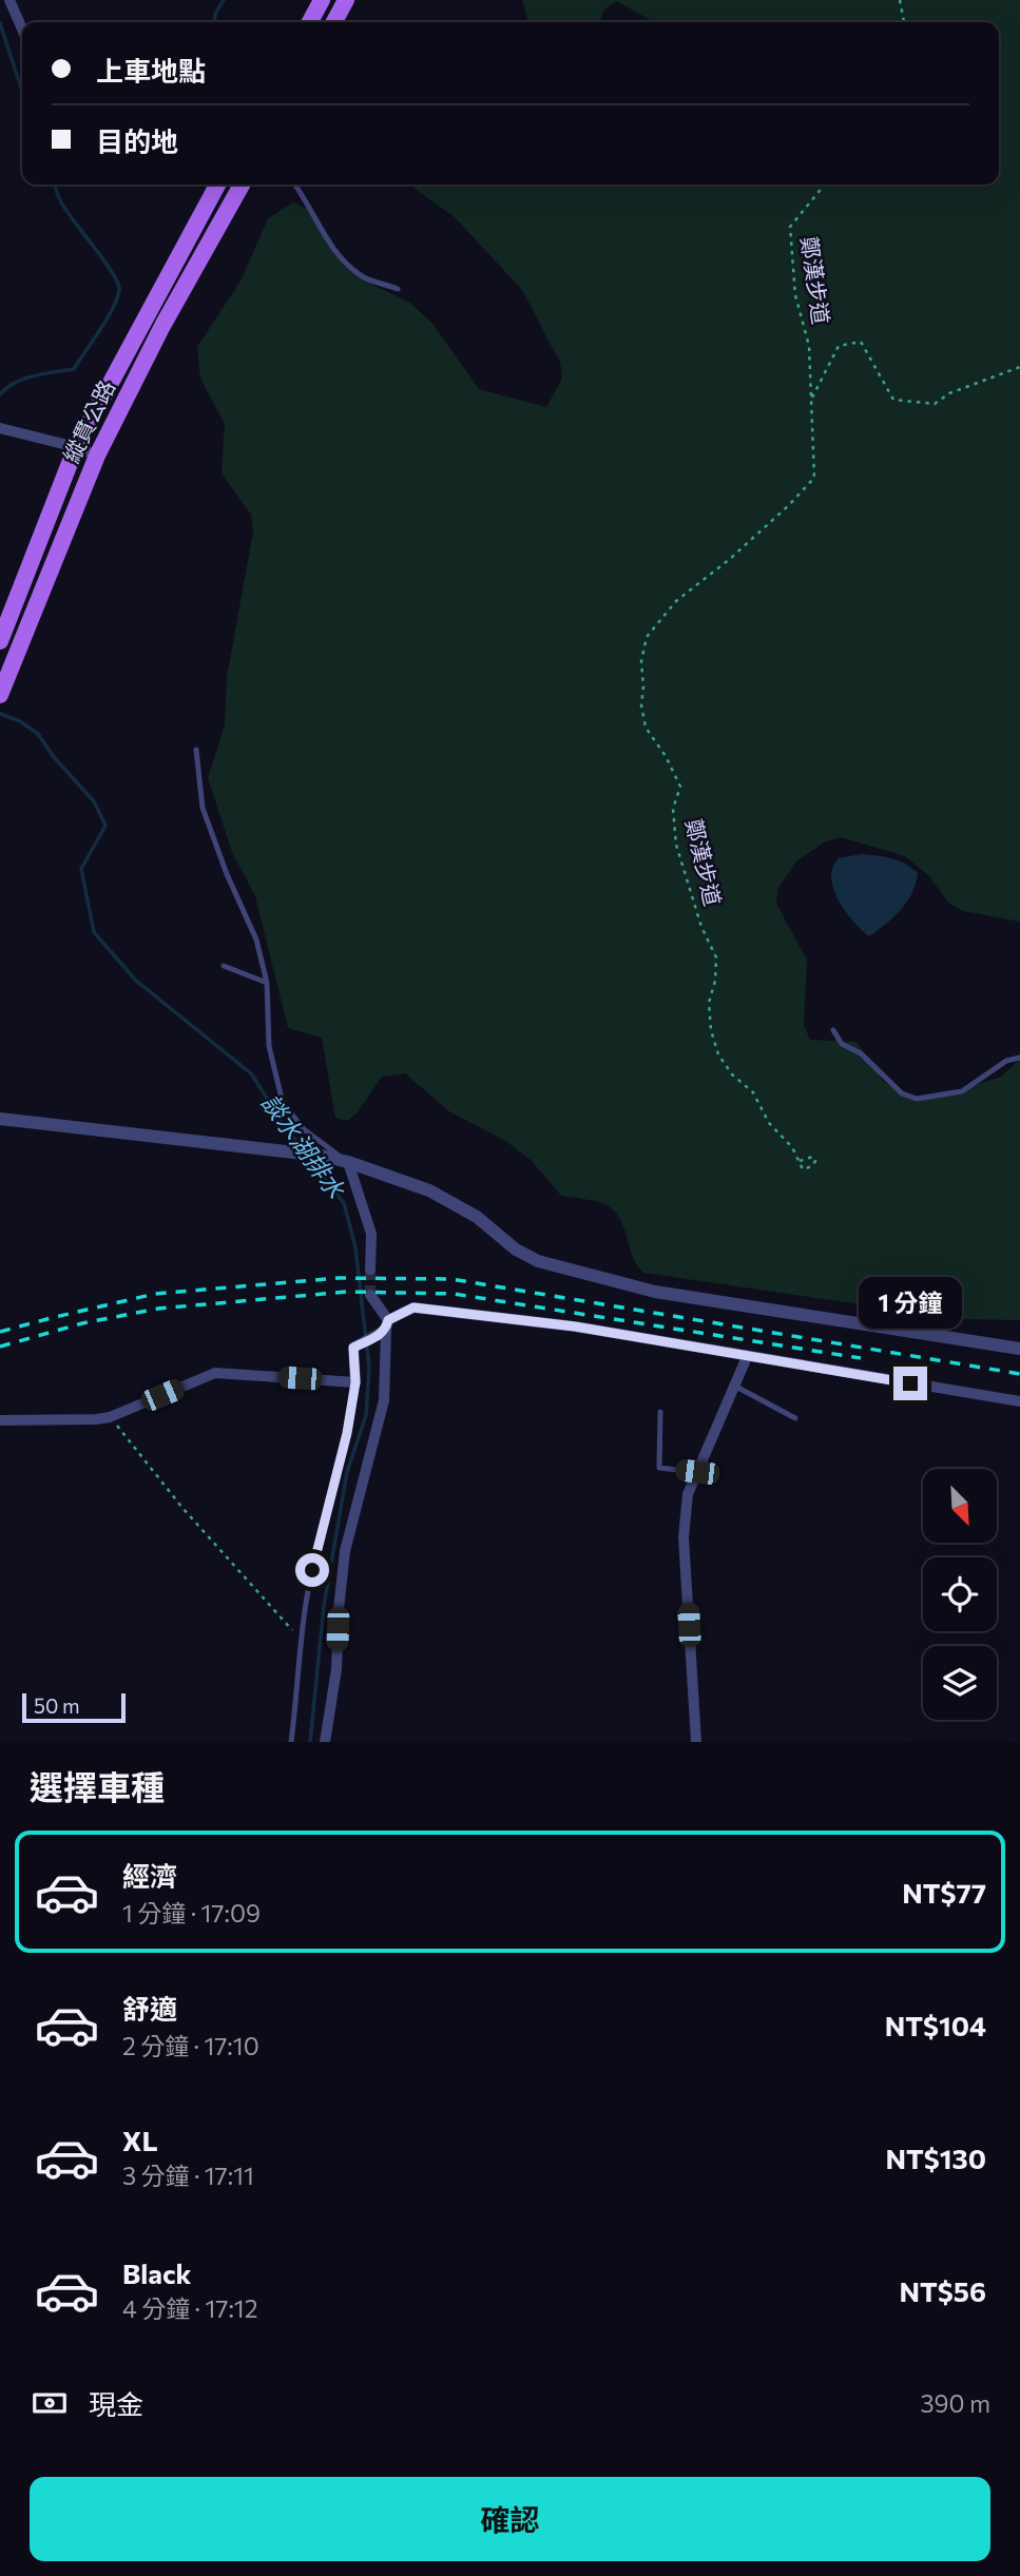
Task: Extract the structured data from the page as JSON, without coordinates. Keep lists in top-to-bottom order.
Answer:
{
  "streets": {
    "main road": ["縱貫公路"],
    "path": ["鄭漢步道"]
  },
  "water": ["談水湖排水"],
  "scale_bar": "50 m",
  "north": "bottom right",
  "page": {
    "banner": ["上車地點", "目的地"],
    "bubble": "1 分鐘",
    "scale": "50 m",
    "heading": "選擇車種",
    "list": [
      {
        "name": "經濟",
        "note": "1 分鐘 · 17:09",
        "value": "NT$77"
      },
      {
        "name": "舒適",
        "note": "2 分鐘 · 17:10",
        "value": "NT$104"
      },
      {
        "name": "XL",
        "note": "3 分鐘 · 17:11",
        "value": "NT$130"
      },
      {
        "name": "Black",
        "note": "4 分鐘 · 17:12",
        "value": "NT$56"
      }
    ],
    "pay": ["現金", "390 m"],
    "buttons": "確認"
  }
}
